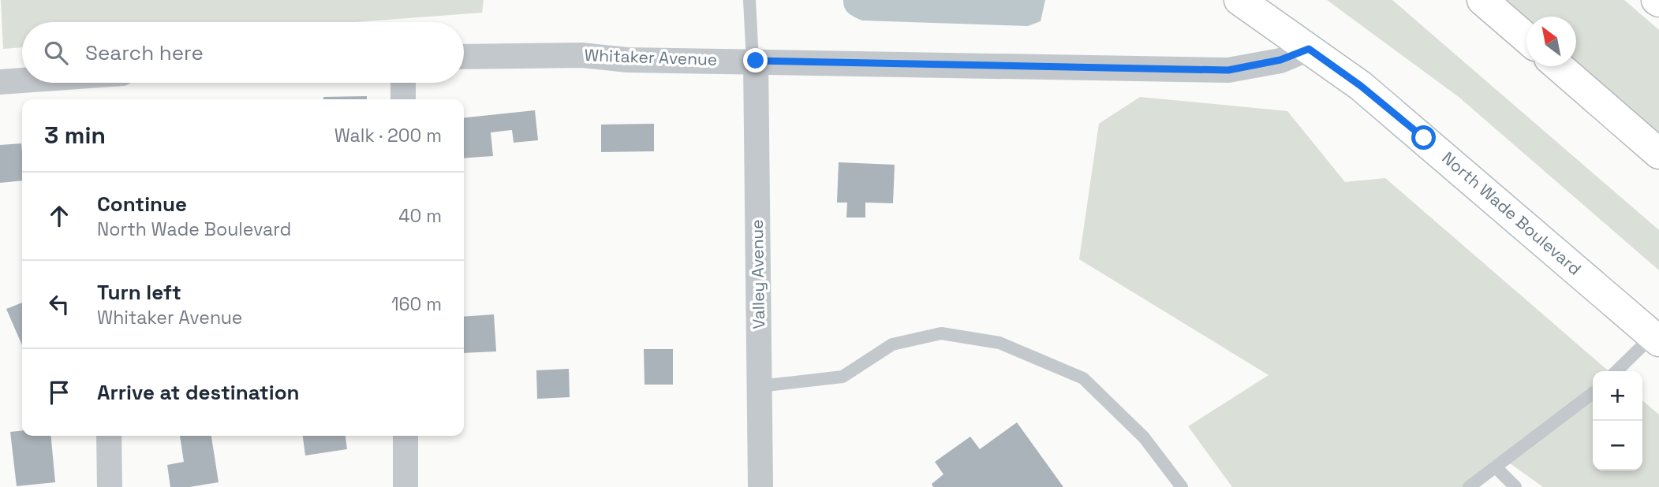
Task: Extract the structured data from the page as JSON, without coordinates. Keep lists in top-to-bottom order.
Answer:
{
  "streets": {
    "main road": ["North Wade Boulevard"],
    "street": ["Whitaker Avenue", "Valley Avenue"]
  },
  "crossings": [
    ["Whitaker Avenue", "North Wade Boulevard"],
    ["Whitaker Avenue", "Valley Avenue"]
  ],
  "north": "top left",
  "page": {
    "search": "Search here",
    "heading": ["3 min", "Walk · 200 m"],
    "list": [
      ["Continue", "North Wade Boulevard", "40 m"],
      ["Turn left", "Whitaker Avenue", "160 m"],
      "Arrive at destination"
    ],
    "map_buttons": ["+", "−"]
  }
}
